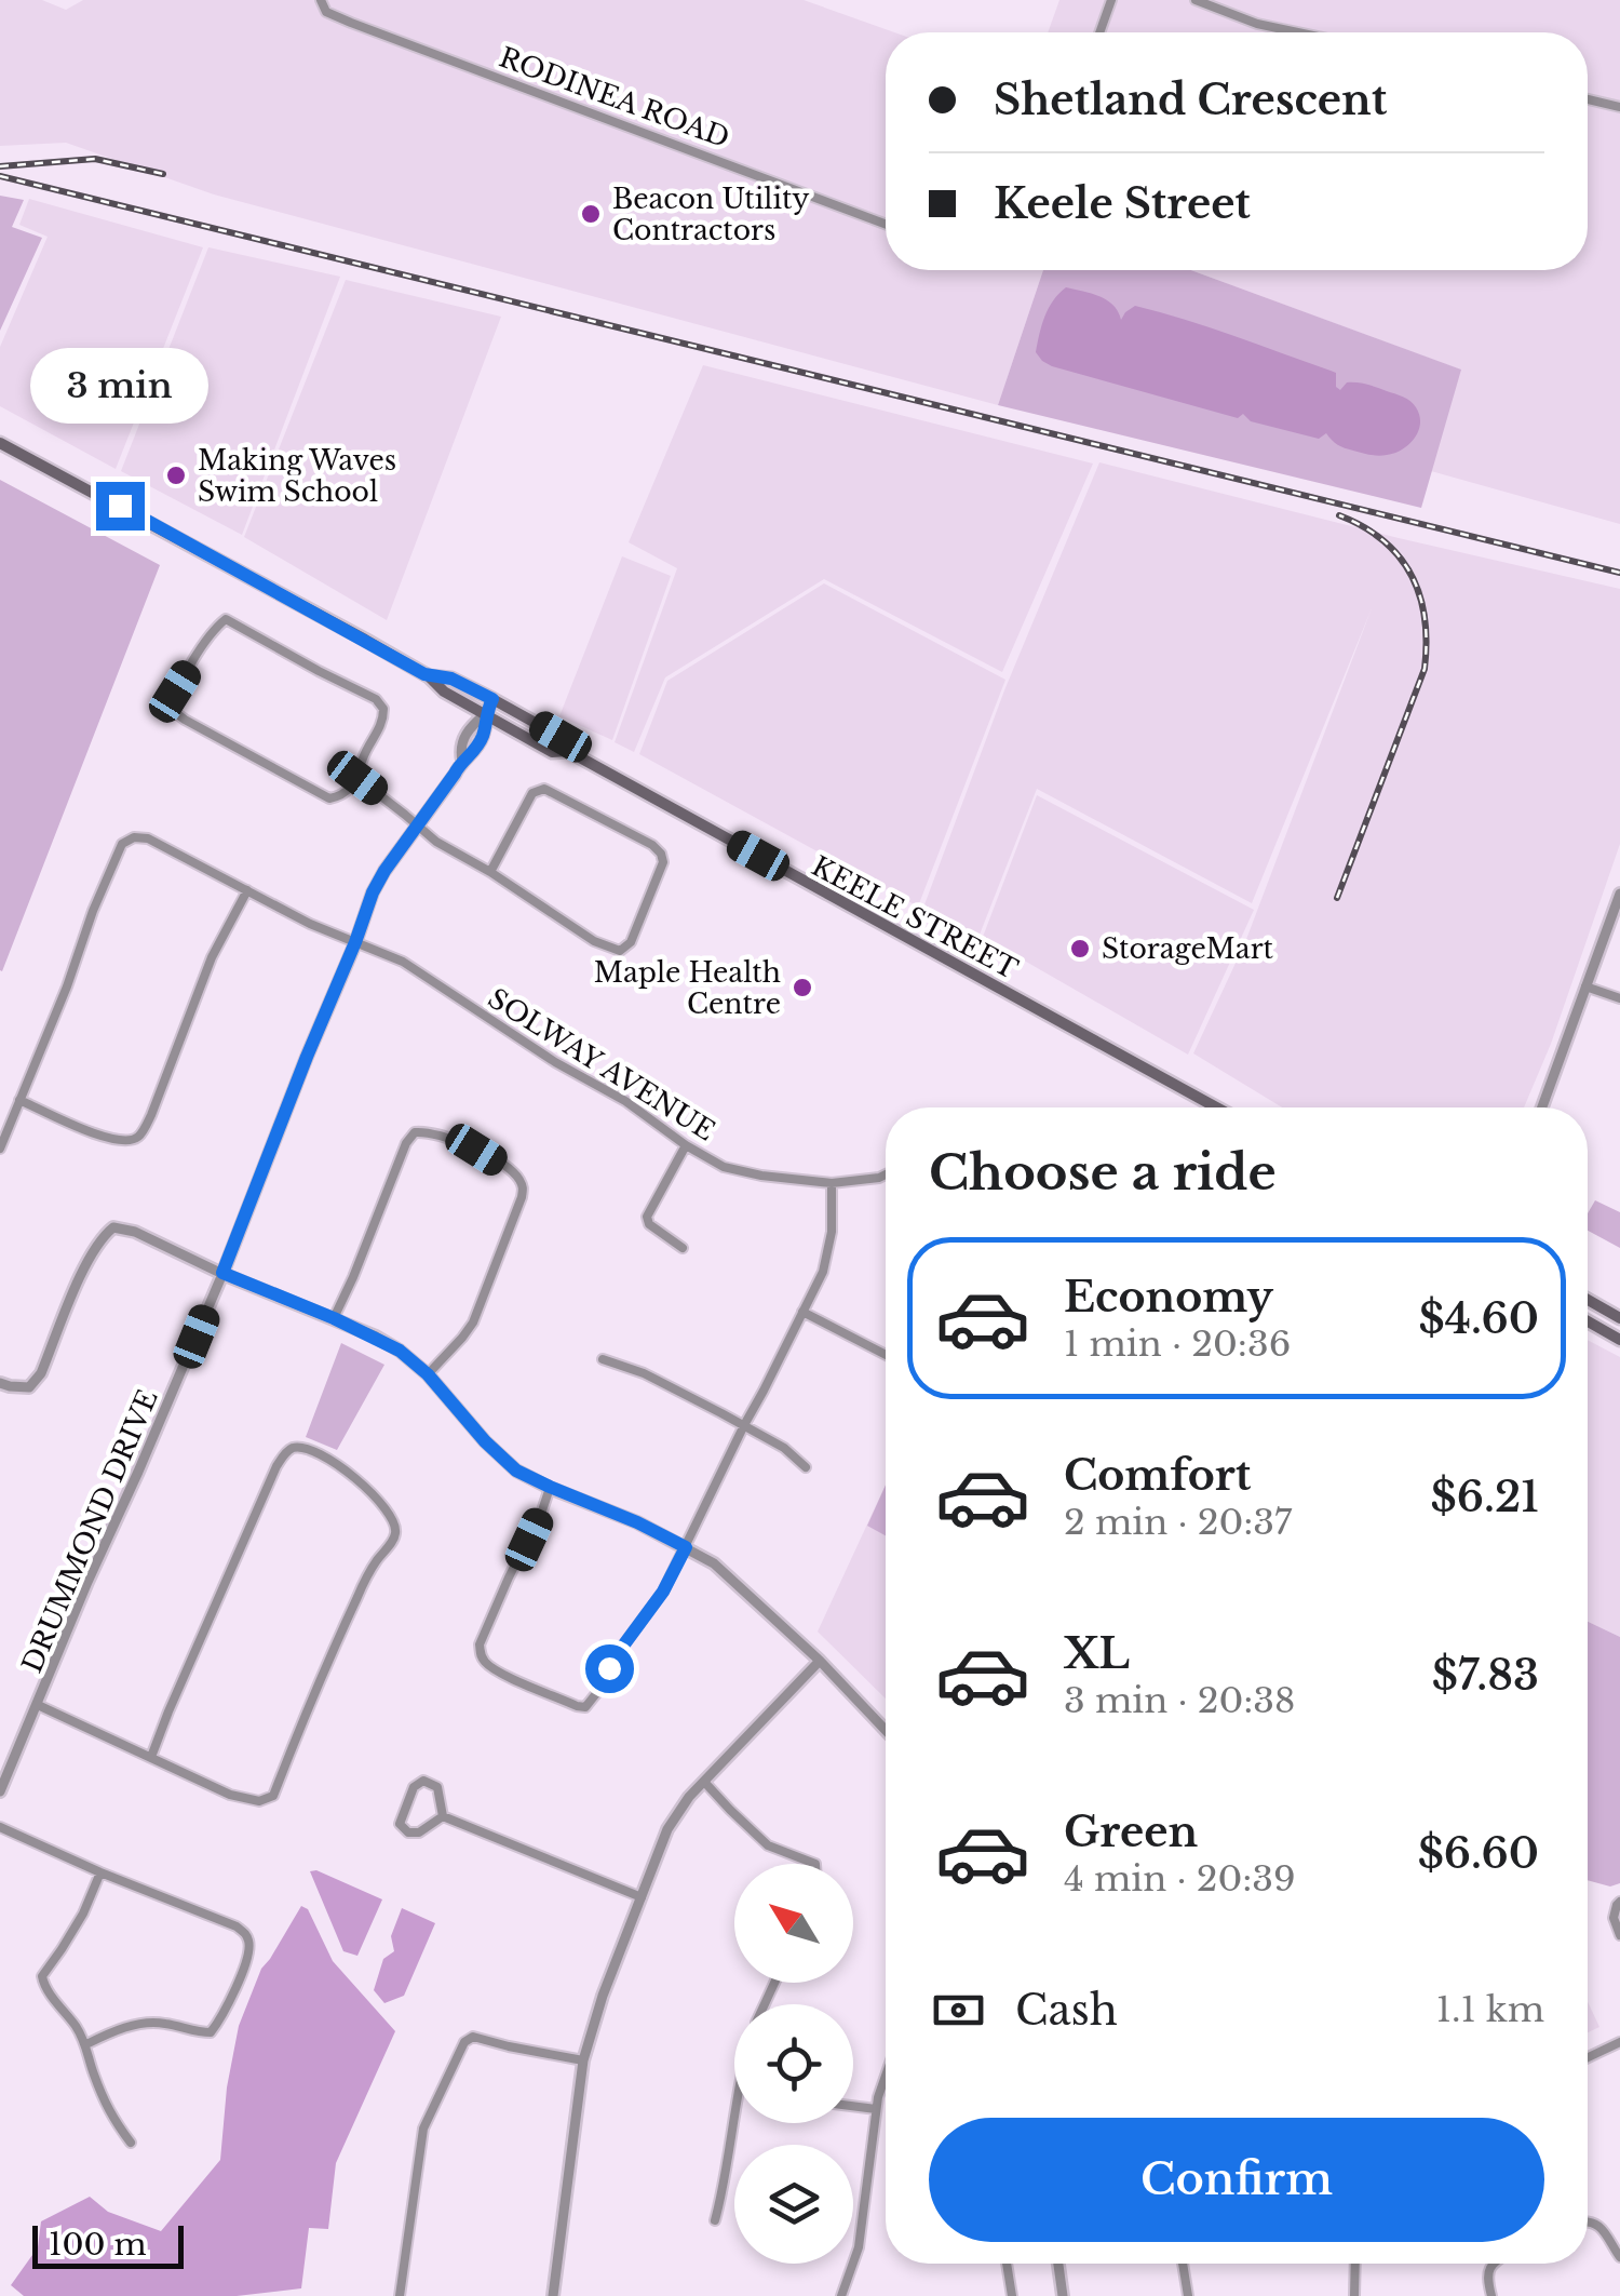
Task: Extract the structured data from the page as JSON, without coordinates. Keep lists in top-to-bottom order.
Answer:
{
  "streets": {
    "main road": ["KEELE STREET"],
    "street": ["RODINEA ROAD", "SOLWAY AVENUE", "DRUMMOND DRIVE"]
  },
  "crossings": [
    ["KEELE STREET", "DRUMMOND DRIVE"],
    ["SOLWAY AVENUE", "DRUMMOND DRIVE"]
  ],
  "places": [
    "Beacon Utility Contractors",
    "Making Waves Swim School",
    "StorageMart",
    "Maple Health Centre"
  ],
  "scale_bar": "100 m",
  "north": "top left",
  "page": {
    "banner": ["Shetland Crescent", "Keele Street"],
    "bubble": "3 min",
    "heading": "Choose a ride",
    "list": [
      {
        "name": "Economy",
        "note": "1 min · 20:36",
        "value": "$4.60"
      },
      {
        "name": "Comfort",
        "note": "2 min · 20:37",
        "value": "$6.21"
      },
      {
        "name": "XL",
        "note": "3 min · 20:38",
        "value": "$7.83"
      },
      {
        "name": "Green",
        "note": "4 min · 20:39",
        "value": "$6.60"
      }
    ],
    "pay": ["Cash", "1.1 km"],
    "buttons": "Confirm",
    "scale": "100 m"
  }
}
